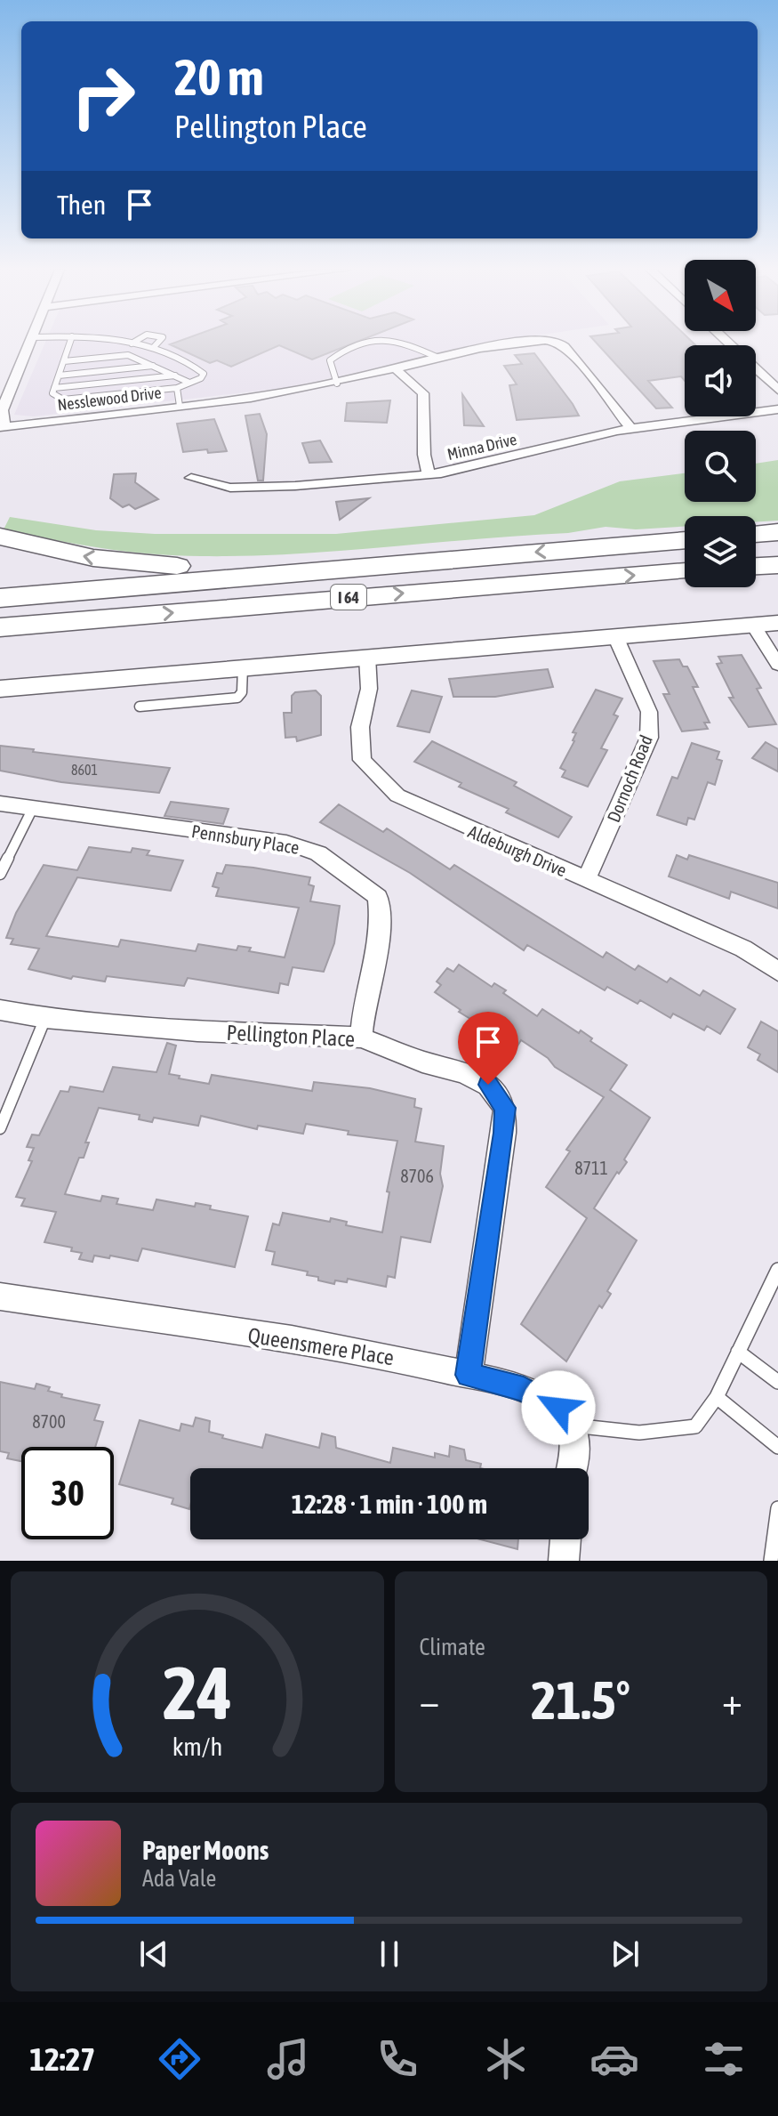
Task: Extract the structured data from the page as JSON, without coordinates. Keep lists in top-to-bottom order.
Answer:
{
  "streets": {
    "highway": ["I 64"],
    "street": [
      "Nesslewood Drive",
      "Minna Drive",
      "Dornoch Road",
      "Pennsbury Place",
      "Aldeburgh Drive",
      "Pellington Place",
      "Queensmere Place"
    ]
  },
  "crossings": [
    ["Nesslewood Drive", "Minna Drive"],
    ["Dornoch Road", "Aldeburgh Drive"],
    ["Pennsbury Place", "Pellington Place"],
    ["Pellington Place", "Queensmere Place"]
  ],
  "house_numbers": [
    "8601",
    "8711",
    "8706",
    "8700"
  ],
  "north": "bottom right",
  "page": {
    "turn": ["20 m", "Pellington Place"],
    "then": "Then",
    "limit": "30",
    "trip": "12:28 · 1 min · 100 m",
    "tile": "Climate",
    "heat": ["−", "21.5°", "+"],
    "song": ["Paper Moons", "Ada Vale"],
    "tabs": "12:27",
    "gauge": ["24", "km/h"]
  }
}
